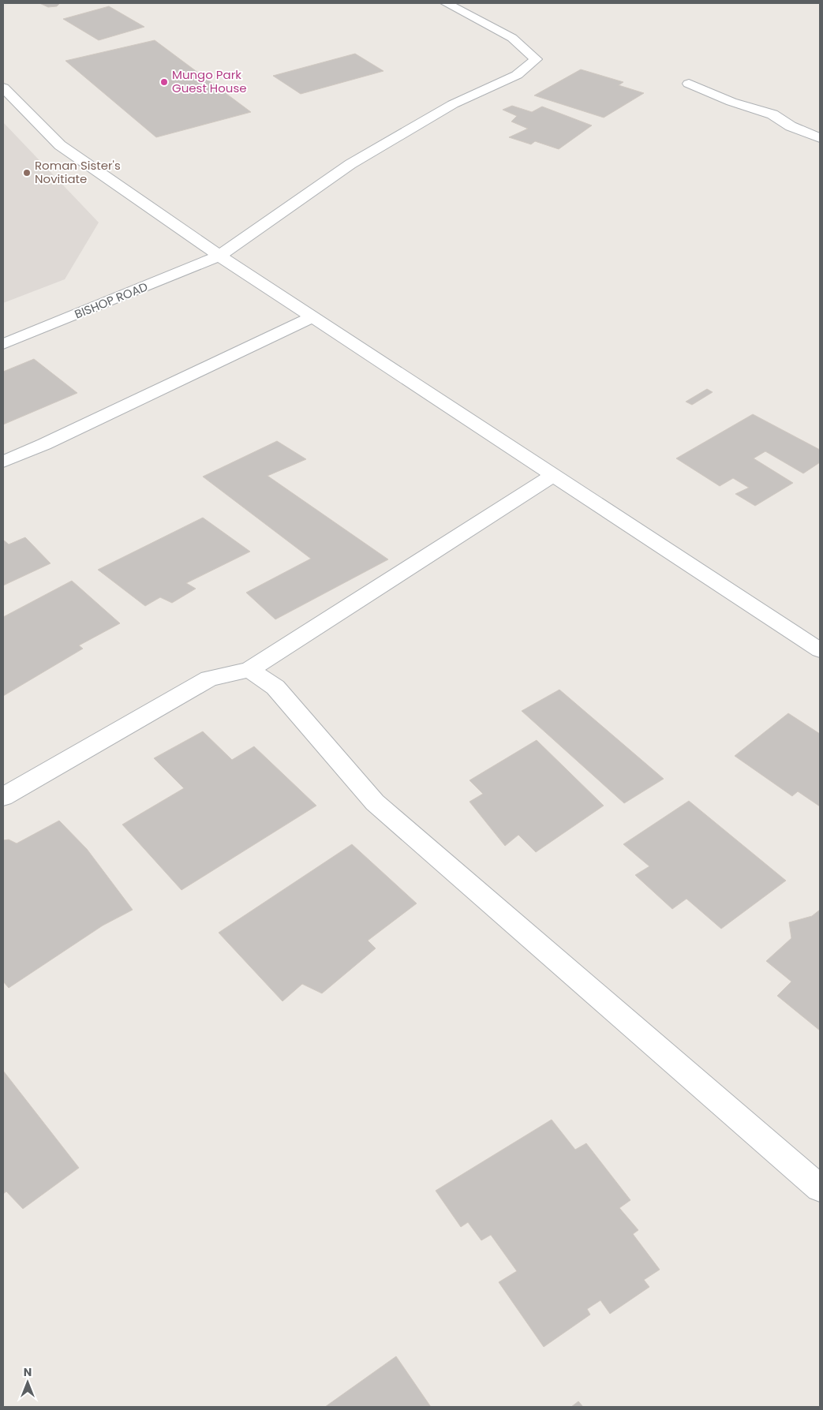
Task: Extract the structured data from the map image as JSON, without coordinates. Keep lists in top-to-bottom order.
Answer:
{
  "streets": {
    "street": ["BISHOP ROAD"]
  },
  "places": ["Mungo Park Guest House", "Roman Sister's Novitiate"],
  "north": "top"
}
